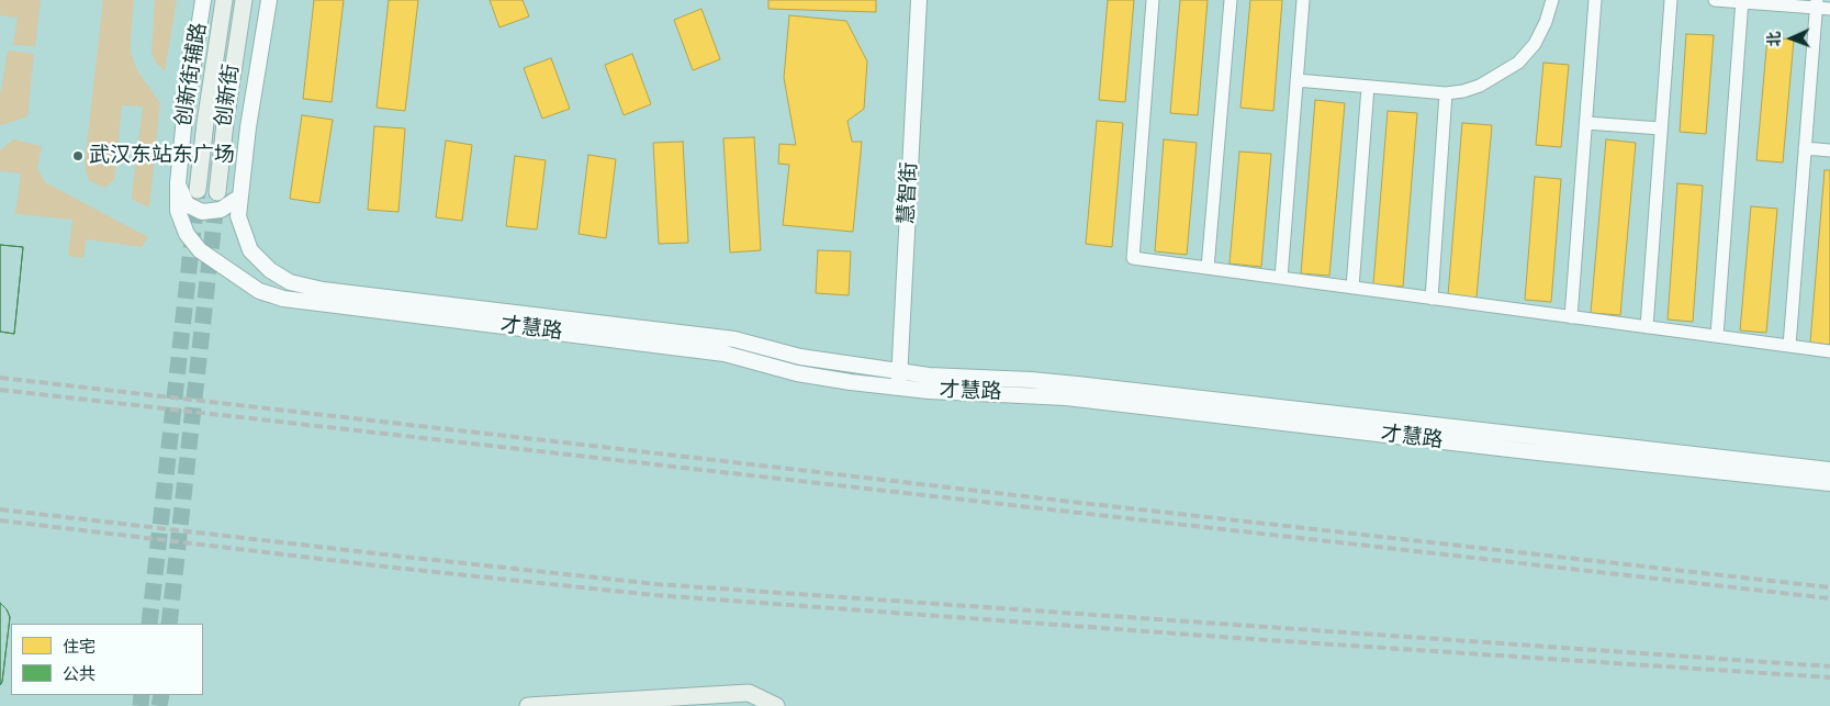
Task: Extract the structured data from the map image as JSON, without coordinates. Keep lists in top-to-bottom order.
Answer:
{
  "streets": {
    "main road": ["创新街"],
    "street": ["创新街辅路", "慧智街", "才慧路"]
  },
  "crossings": [
    ["创新街辅路", "才慧路"],
    ["慧智街", "才慧路"]
  ],
  "places": ["武汉东站东广场"],
  "legend": ["住宅", "公共"],
  "north": "left"
}
